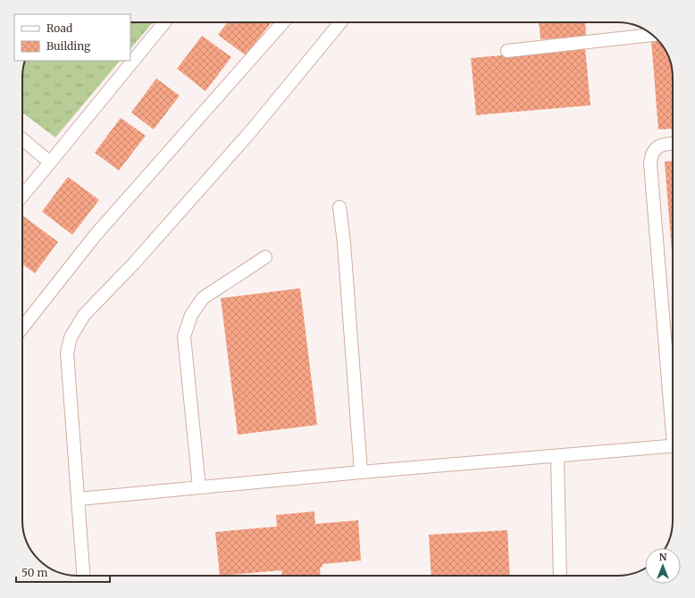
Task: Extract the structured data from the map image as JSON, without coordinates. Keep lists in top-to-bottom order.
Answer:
{
  "legend": ["Road", "Building"],
  "scale_bar": "50 m",
  "north": "top"
}
